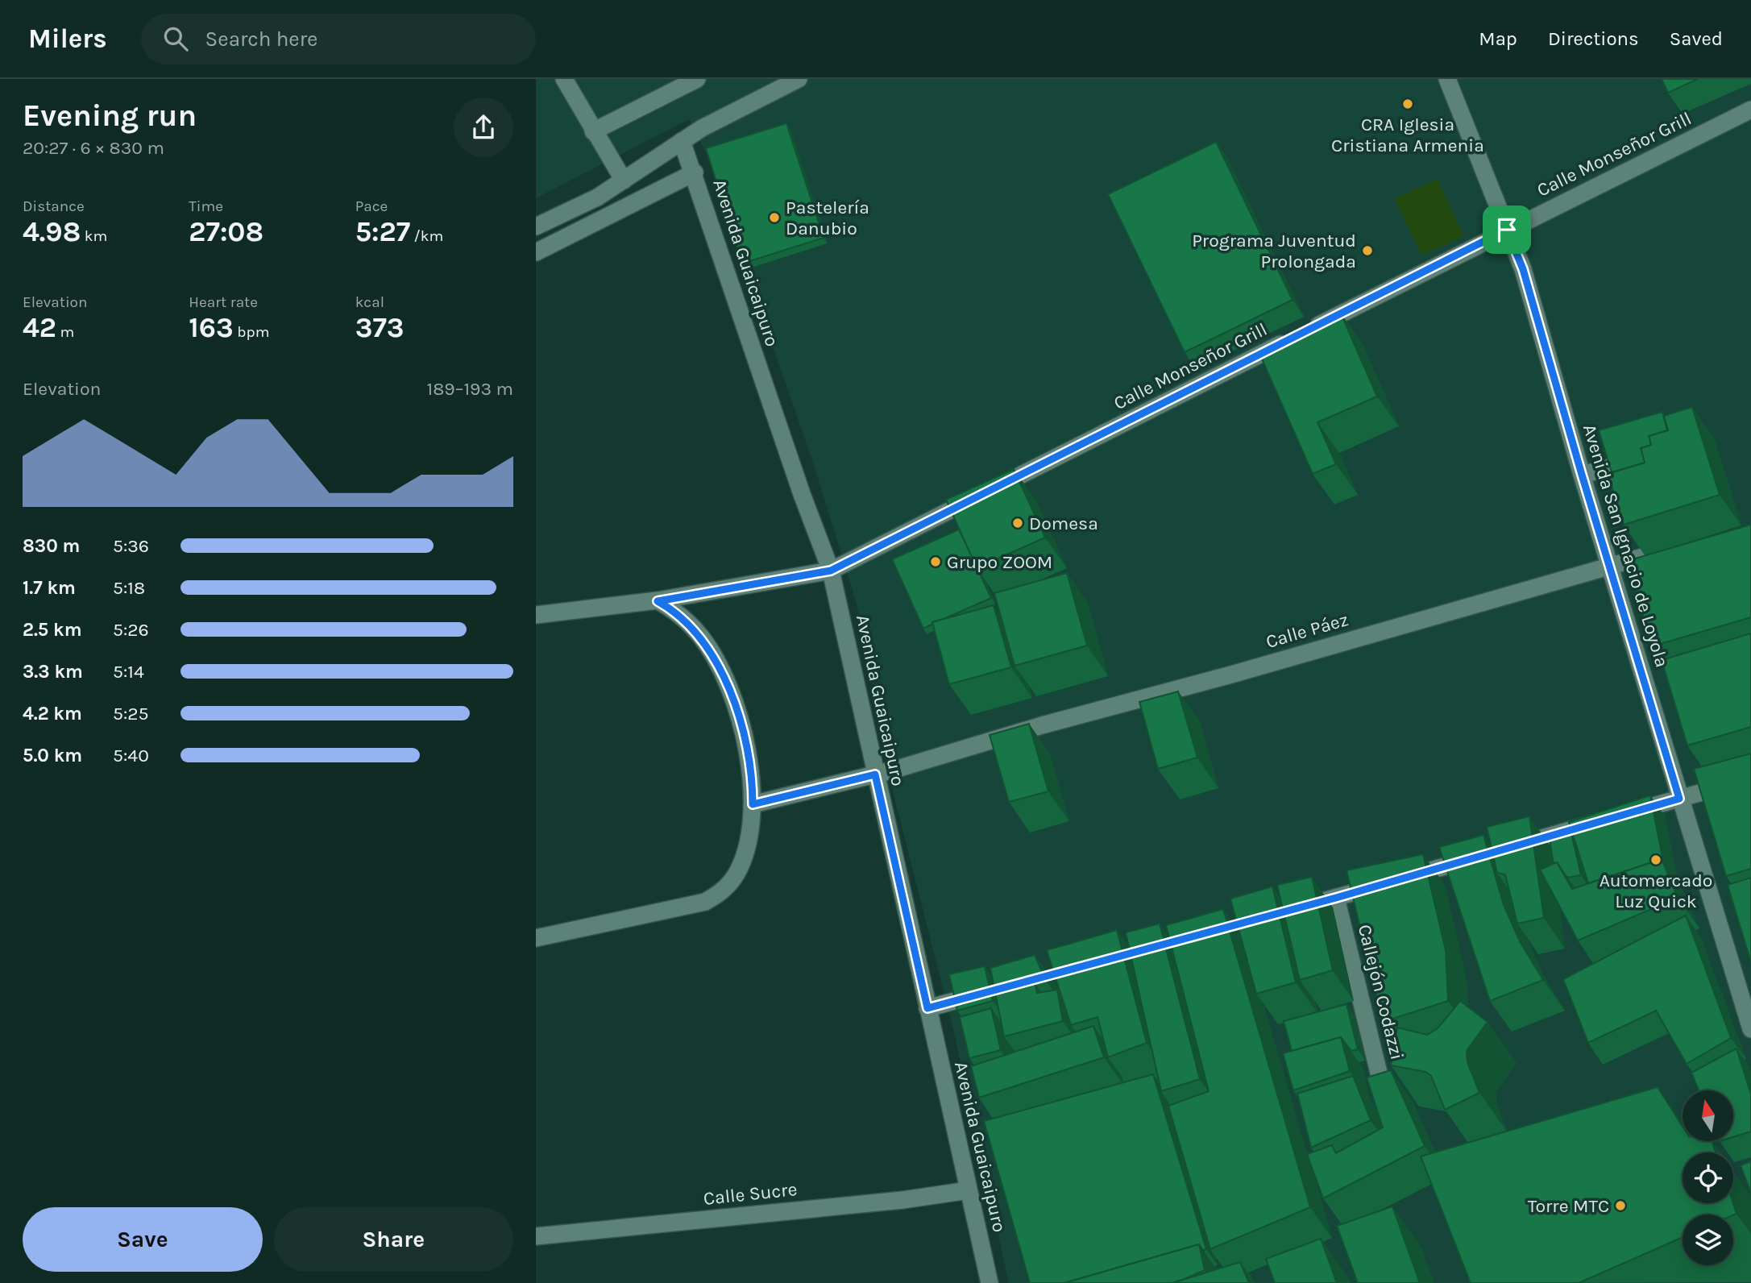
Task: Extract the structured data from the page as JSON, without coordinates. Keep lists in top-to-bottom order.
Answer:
{
  "streets": {
    "street": [
      "Calle Monseñor Grill",
      "Avenida Guaicaipuro",
      "Avenida San Ignacio de Loyola",
      "Calle Páez",
      "Callejón Codazzi",
      "Calle Sucre"
    ]
  },
  "crossings": [
    ["Calle Monseñor Grill", "Avenida Guaicaipuro"],
    ["Calle Monseñor Grill", "Avenida San Ignacio de Loyola"],
    ["Avenida Guaicaipuro", "Calle Páez"],
    ["Avenida Guaicaipuro", "Calle Sucre"],
    ["Avenida San Ignacio de Loyola", "Calle Páez"]
  ],
  "places": [
    "CRA Iglesia Cristiana Armenia",
    "Pastelería Danubio",
    "Programa Juventud Prolongada",
    "Domesa",
    "Grupo ZOOM",
    "Automercado Luz Quick",
    "Torre MTC"
  ],
  "north": "top",
  "page": {
    "header": "Milers",
    "search": "Search here",
    "nav": ["Map", "Directions", "Saved"],
    "heading": ["Evening run", "20:27 · 6 × 830 m"],
    "stats": [
      ["Distance", "4.98 km"],
      ["Time", "27:08"],
      ["Pace", "5:27 /km"],
      ["Elevation", "42 m"],
      ["Heart rate", "163 bpm"],
      ["kcal", "373"]
    ],
    "chart": ["Elevation", "189–193 m"],
    "list": [
      {
        "name": "830 m",
        "note": "5:36"
      },
      {
        "name": "1.7 km",
        "note": "5:18"
      },
      {
        "name": "2.5 km",
        "note": "5:26"
      },
      {
        "name": "3.3 km",
        "note": "5:14"
      },
      {
        "name": "4.2 km",
        "note": "5:25"
      },
      {
        "name": "5.0 km",
        "note": "5:40"
      }
    ],
    "buttons": ["Save", "Share"]
  }
}
